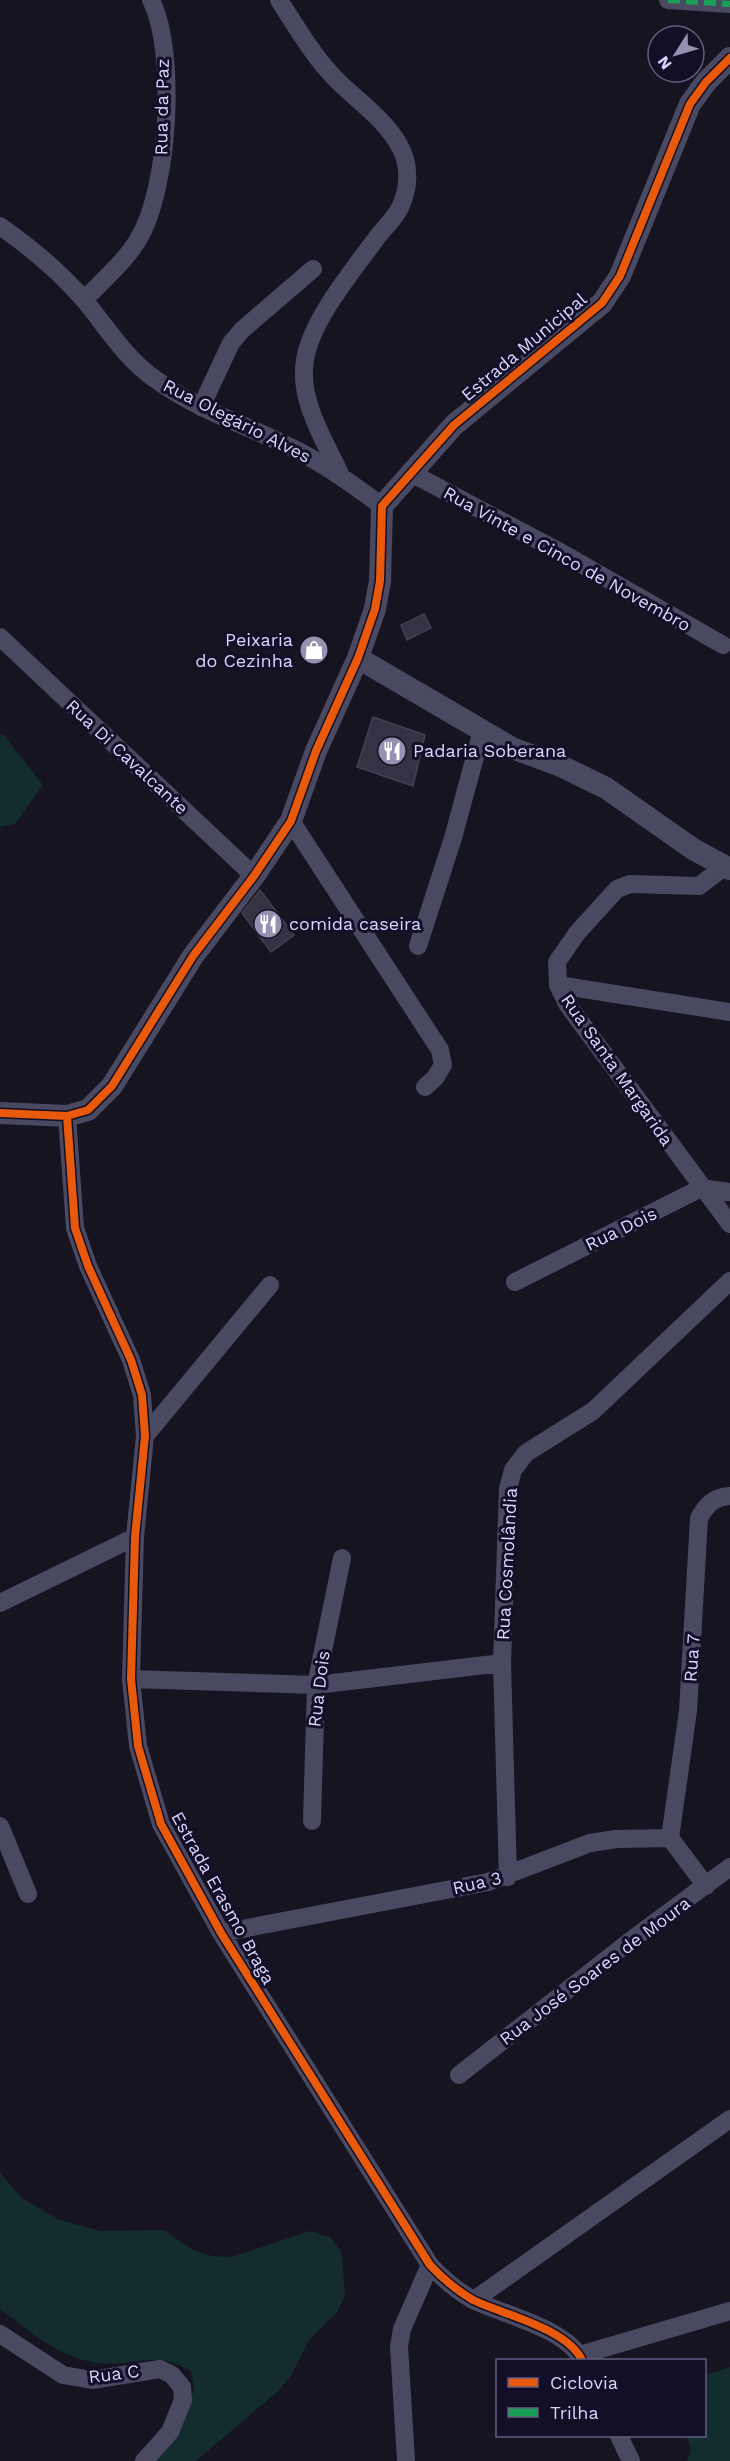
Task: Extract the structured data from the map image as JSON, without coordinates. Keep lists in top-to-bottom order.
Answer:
{
  "streets": {
    "street": [
      "Rua da Paz",
      "Estrada Municipal",
      "Rua Olegário Alves",
      "Rua Vinte e Cinco de Novembro",
      "Rua Di Cavalcante",
      "Rua Santa Margarida",
      "Rua Dois",
      "Rua Cosmolândia",
      "Rua 7",
      "Rua 3",
      "Estrada Erasmo Braga",
      "Rua José Soares de Moura",
      "Rua C"
    ]
  },
  "crossings": [
    ["Rua da Paz", "Rua Olegário Alves"],
    ["Estrada Municipal", "Rua Olegário Alves"],
    ["Estrada Municipal", "Rua Vinte e Cinco de Novembro"],
    ["Rua Santa Margarida", "Rua Dois"],
    ["Rua Cosmolândia", "Rua 3"],
    ["Rua 7", "Rua 3"],
    ["Rua 3", "Estrada Erasmo Braga"]
  ],
  "places": {
    "shop": ["Peixaria do Cezinha"],
    "restaurant": ["Padaria Soberana", "comida caseira"]
  },
  "legend": ["Ciclovia", "Trilha"],
  "north": "bottom left"
}
